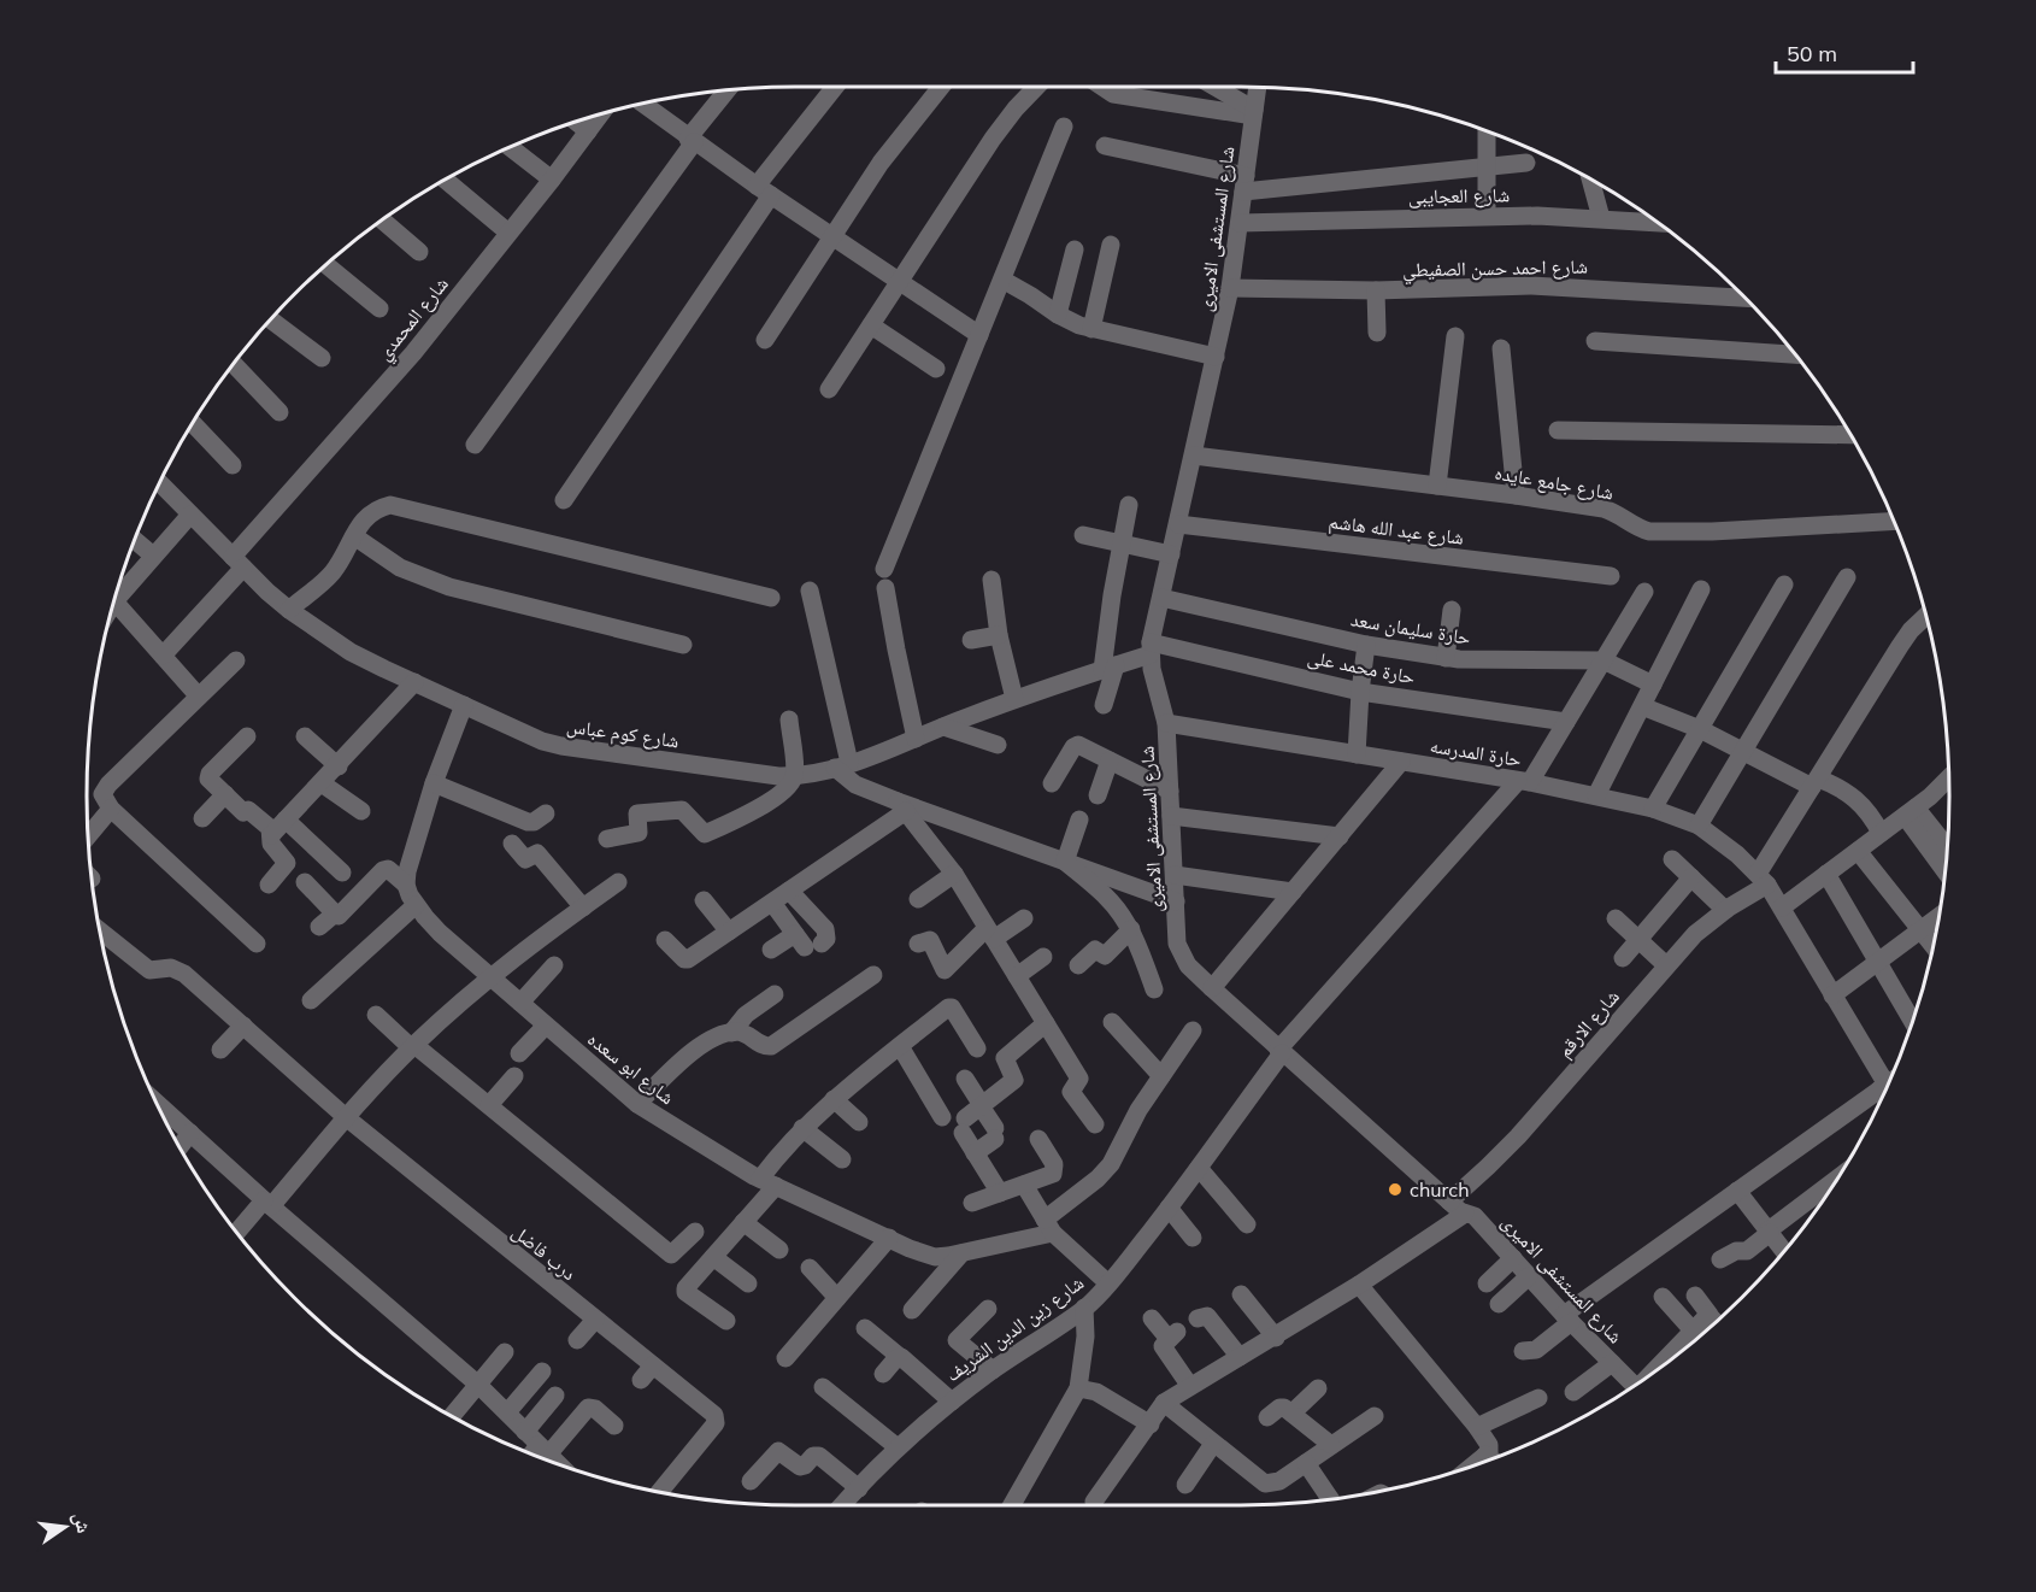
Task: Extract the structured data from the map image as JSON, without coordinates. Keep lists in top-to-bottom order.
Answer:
{
  "streets": {
    "street": [
      "شارع العجايبى",
      "شارع المستشفى الاميرى",
      "شارع احمد حسن الصفيطي",
      "شارع المحمدي",
      "شارع جامع عايده",
      "شارع عبد الله هاشم",
      "حارة سليمان سعد",
      "حارة محمد على",
      "شارع كوم عباس",
      "حارة المدرسه",
      "شارع الارقم",
      "شارع ابو سعده",
      "درب فاضل",
      "شارع زين الدين الشريف"
    ]
  },
  "crossings": [
    ["شارع العجايبى", "شارع المستشفى الاميرى"],
    ["شارع المستشفى الاميرى", "شارع احمد حسن الصفيطي"],
    ["شارع المستشفى الاميرى", "شارع جامع عايده"],
    ["شارع المستشفى الاميرى", "شارع عبد الله هاشم"],
    ["شارع المستشفى الاميرى", "حارة سليمان سعد"],
    ["شارع المستشفى الاميرى", "حارة محمد على"],
    ["شارع المستشفى الاميرى", "شارع كوم عباس"],
    ["شارع المستشفى الاميرى", "حارة المدرسه"],
    ["شارع المستشفى الاميرى", "شارع الارقم"],
    ["شارع المستشفى الاميرى", "شارع زين الدين الشريف"],
    ["شارع المحمدي", "شارع كوم عباس"],
    ["حارة سليمان سعد", "شارع زين الدين الشريف"],
    ["حارة محمد على", "شارع كوم عباس"],
    ["حارة محمد على", "شارع زين الدين الشريف"],
    ["حارة المدرسه", "شارع الارقم"],
    ["حارة المدرسه", "شارع زين الدين الشريف"]
  ],
  "places": ["church"],
  "scale_bar": "50 m",
  "north": "right"
}
